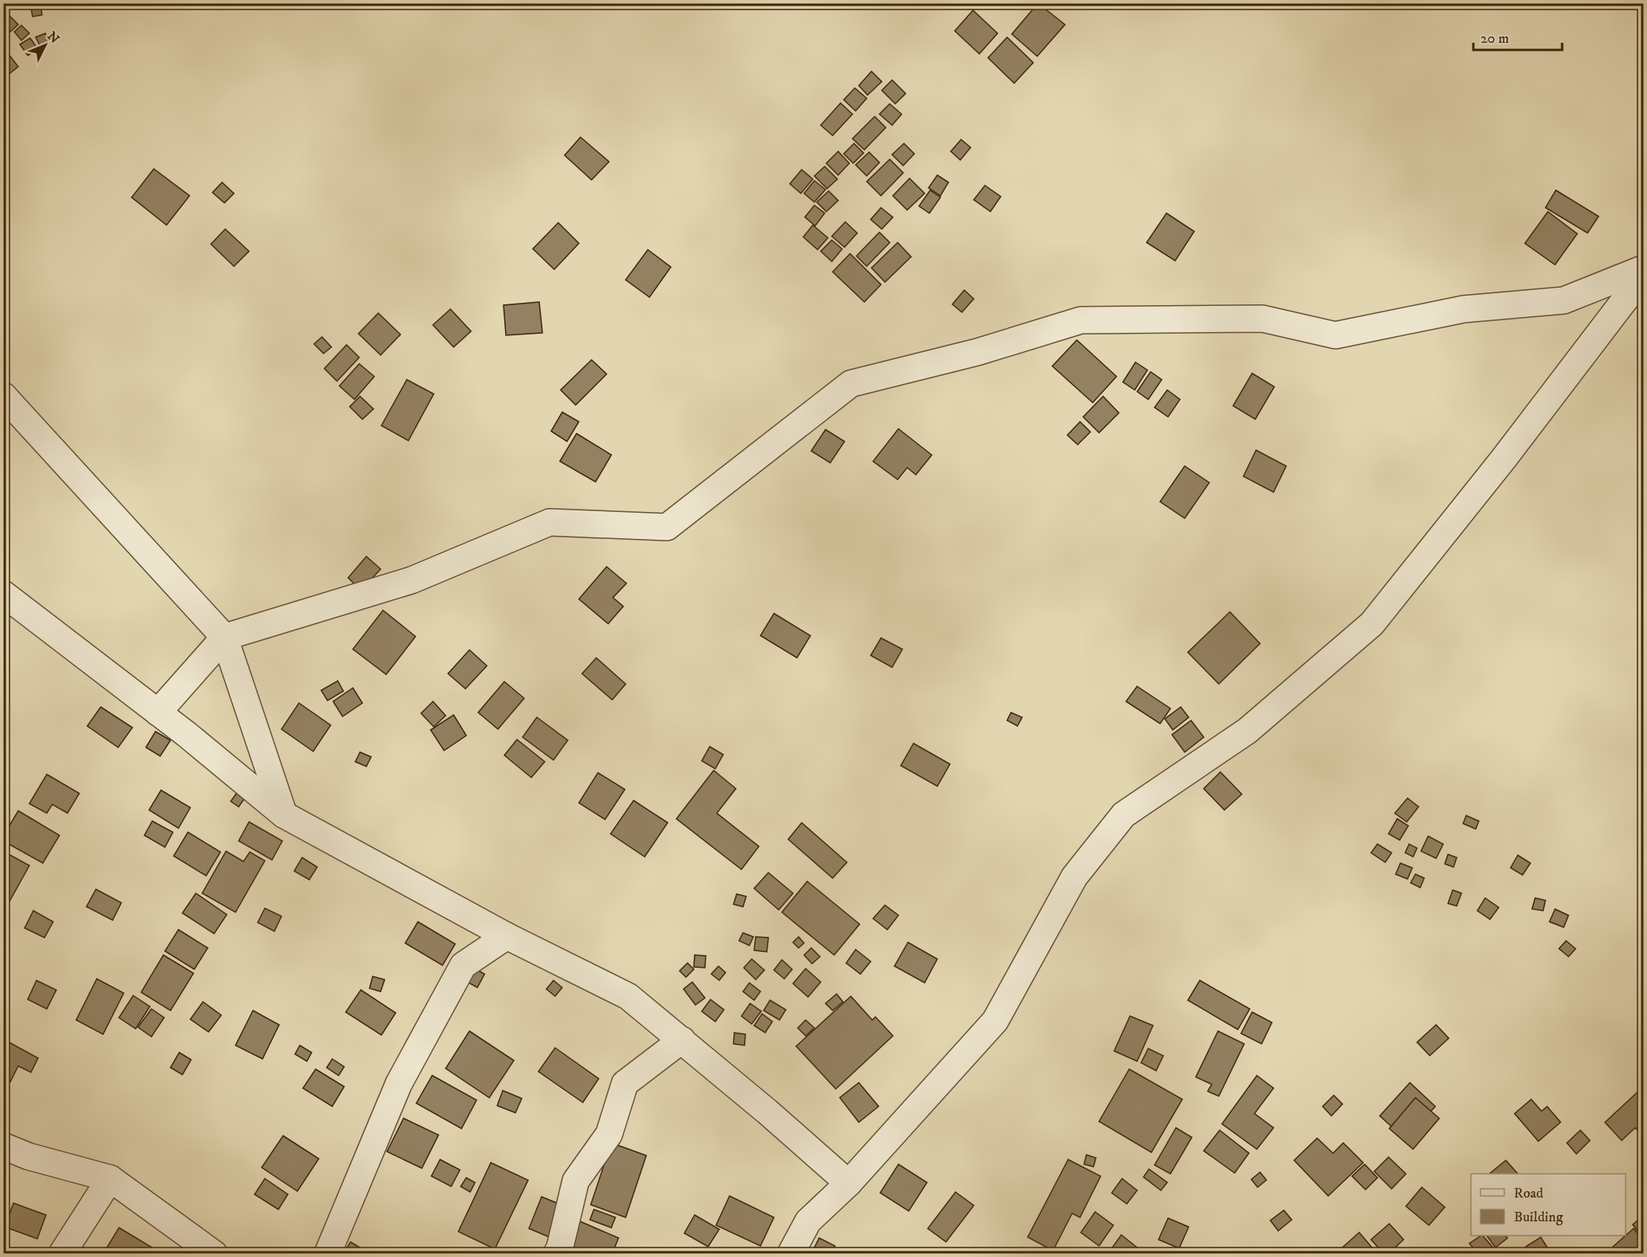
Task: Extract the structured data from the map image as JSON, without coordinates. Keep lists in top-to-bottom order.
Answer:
{
  "legend": ["Road", "Building"],
  "scale_bar": "20 m",
  "north": "top right"
}
